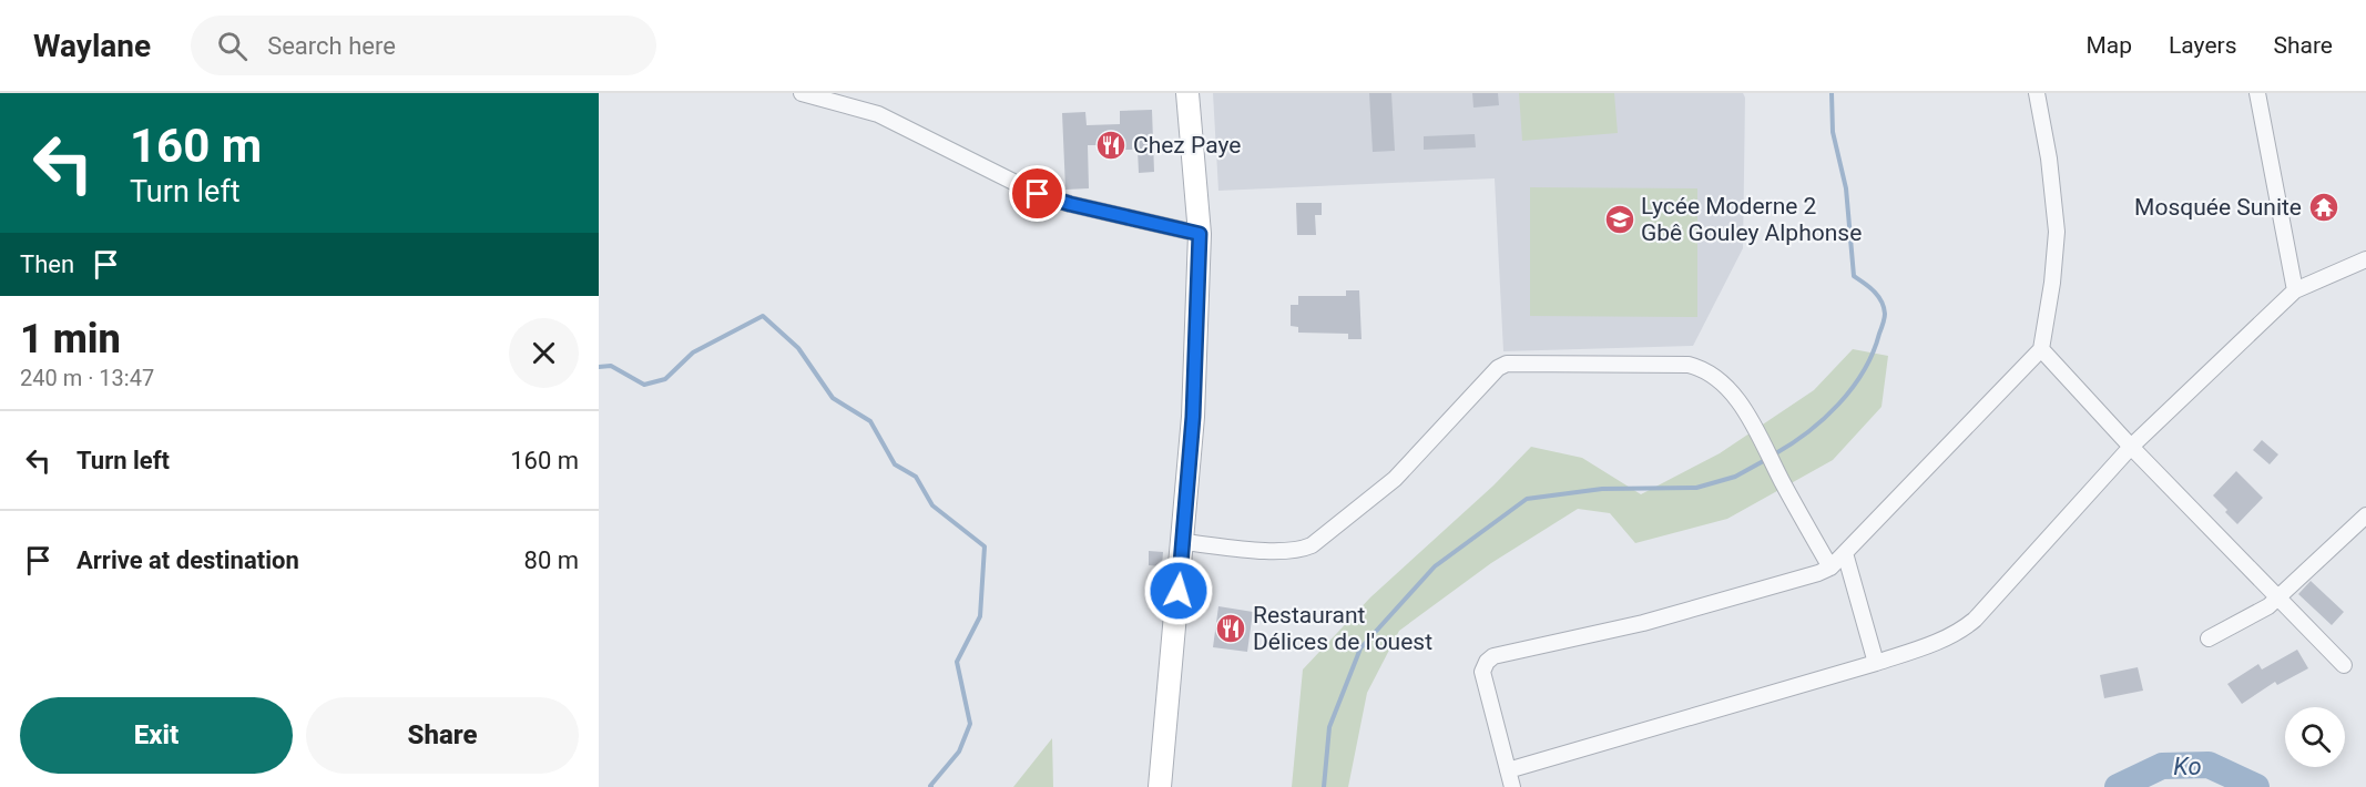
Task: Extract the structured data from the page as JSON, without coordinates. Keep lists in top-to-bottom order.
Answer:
{
  "water": ["Ko"],
  "places": {
    "restaurant": ["Chez Paye", "Restaurant Délices de l'ouest"],
    "temple": ["Mosquée Sunite"],
    "school or university": ["Lycée Moderne 2 Gbê Gouley Alphonse"]
  },
  "page": {
    "header": "Waylane",
    "search": "Search here",
    "nav": ["Map", "Layers", "Share"],
    "turn": ["160 m", "Turn left"],
    "then": "Then",
    "heading": ["1 min", "240 m · 13:47"],
    "list": [
      {
        "name": "Turn left",
        "value": "160 m"
      },
      {
        "name": "Arrive at destination",
        "value": "80 m"
      }
    ],
    "buttons": ["Exit", "Share"]
  }
}
